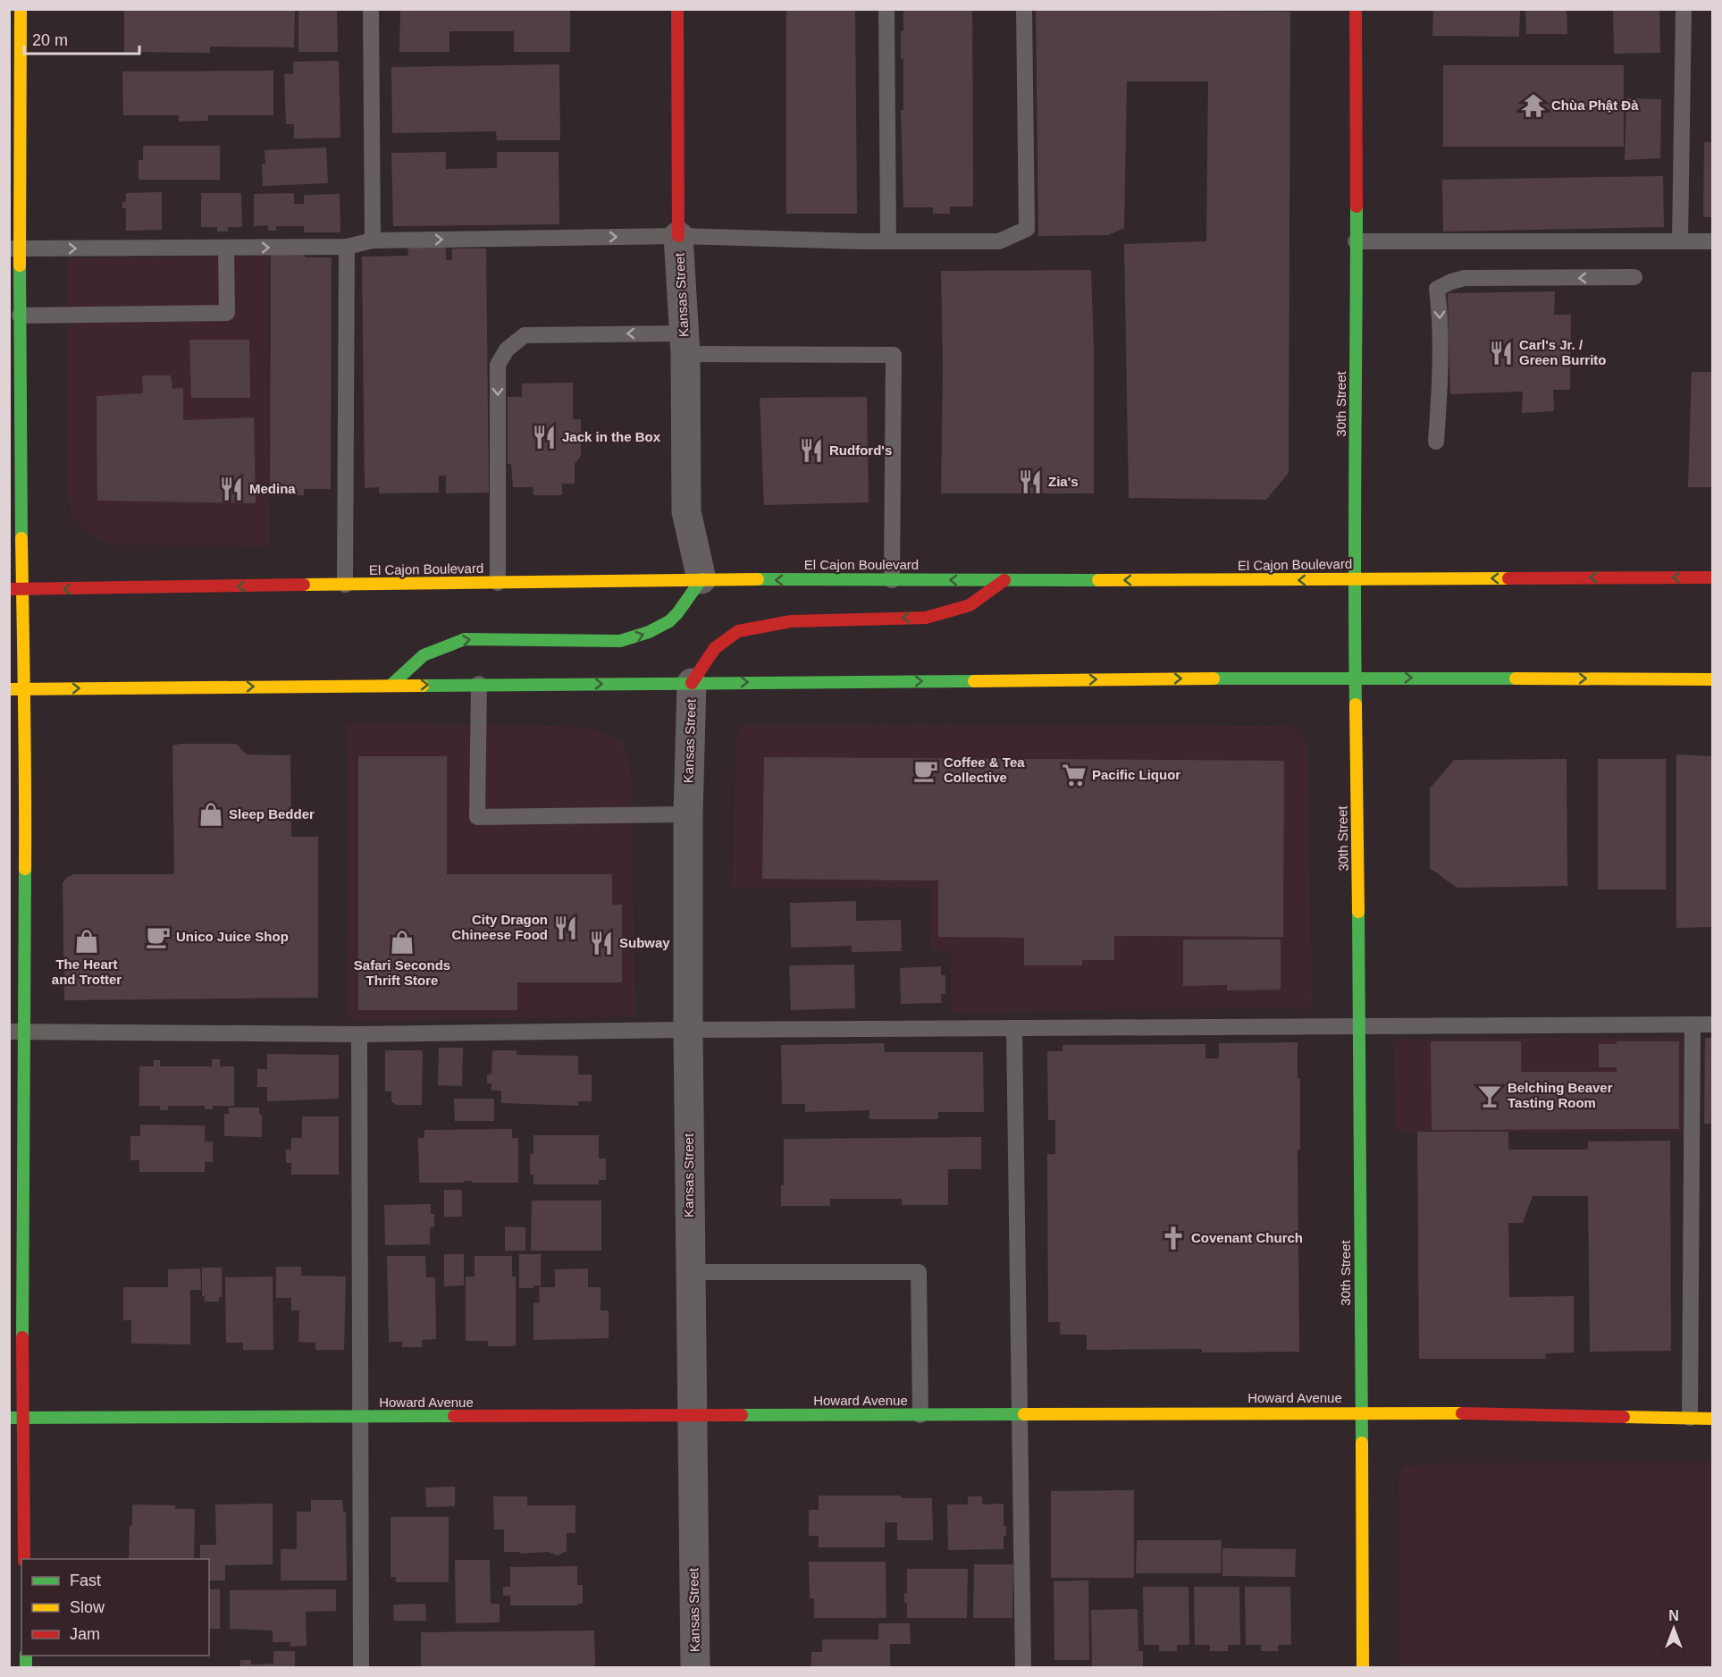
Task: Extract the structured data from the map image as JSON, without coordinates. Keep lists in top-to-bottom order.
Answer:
{
  "streets": {
    "main road": [
      "Kansas Street",
      "30th Street",
      "El Cajon Boulevard",
      "Howard Avenue"
    ]
  },
  "crossings": [
    ["Kansas Street", "El Cajon Boulevard"],
    ["Kansas Street", "Howard Avenue"],
    ["30th Street", "El Cajon Boulevard"],
    ["30th Street", "Howard Avenue"]
  ],
  "places": {
    "temple": ["Chùa Phật Đà"],
    "restaurant": [
      "Carl's Jr. / Green Burrito",
      "Jack in the Box",
      "Rudford's",
      "Zia's",
      "Medina",
      "City Dragon Chineese Food",
      "Subway"
    ],
    "cafe": ["Coffee & Tea Collective", "Unico Juice Shop"],
    "supermarket": ["Pacific Liquor"],
    "shop": ["Sleep Bedder", "The Heart and Trotter", "Safari Seconds Thrift Store"],
    "bar": ["Belching Beaver Tasting Room"],
    "church": ["Covenant Church"]
  },
  "legend": ["Fast", "Slow", "Jam"],
  "scale_bar": "20 m",
  "north": "top"
}
